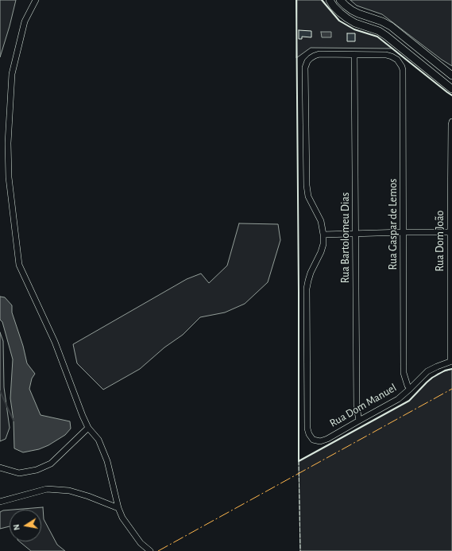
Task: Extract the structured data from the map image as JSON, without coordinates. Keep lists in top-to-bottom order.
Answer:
{
  "streets": {
    "street": [
      "Rua Gaspar de Lemos",
      "Rua Bartolomeu Dias",
      "Rua Dom João",
      "Rua Dom Manuel"
    ]
  },
  "crossings": [
    ["Rua Gaspar de Lemos", "Rua Bartolomeu Dias"],
    ["Rua Gaspar de Lemos", "Rua Dom Manuel"],
    ["Rua Bartolomeu Dias", "Rua Dom Manuel"],
    ["Rua Dom João", "Rua Dom Manuel"]
  ],
  "north": "left"
}
